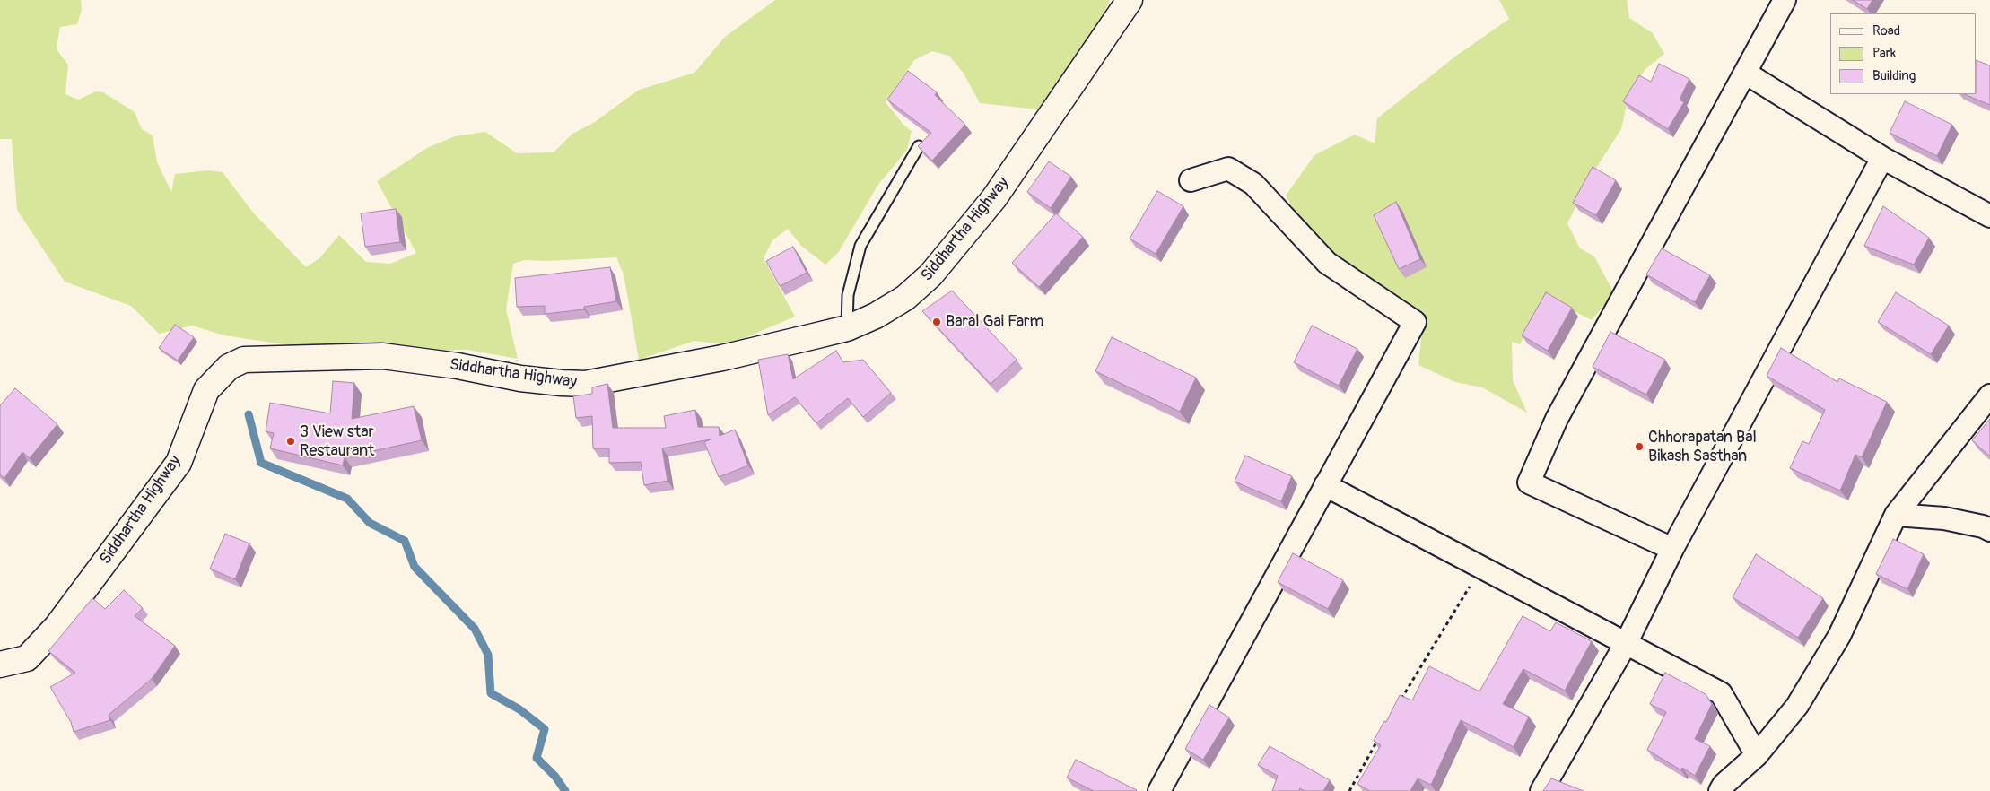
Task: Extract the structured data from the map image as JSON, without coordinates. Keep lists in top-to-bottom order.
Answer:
{
  "streets": {
    "highway": ["Siddhartha Highway"]
  },
  "places": ["Baral Gai Farm", "3 View star Restaurant", "Chhorapatan Bal Bikash Sasthan"],
  "legend": ["Road", "Park", "Building"]
}
